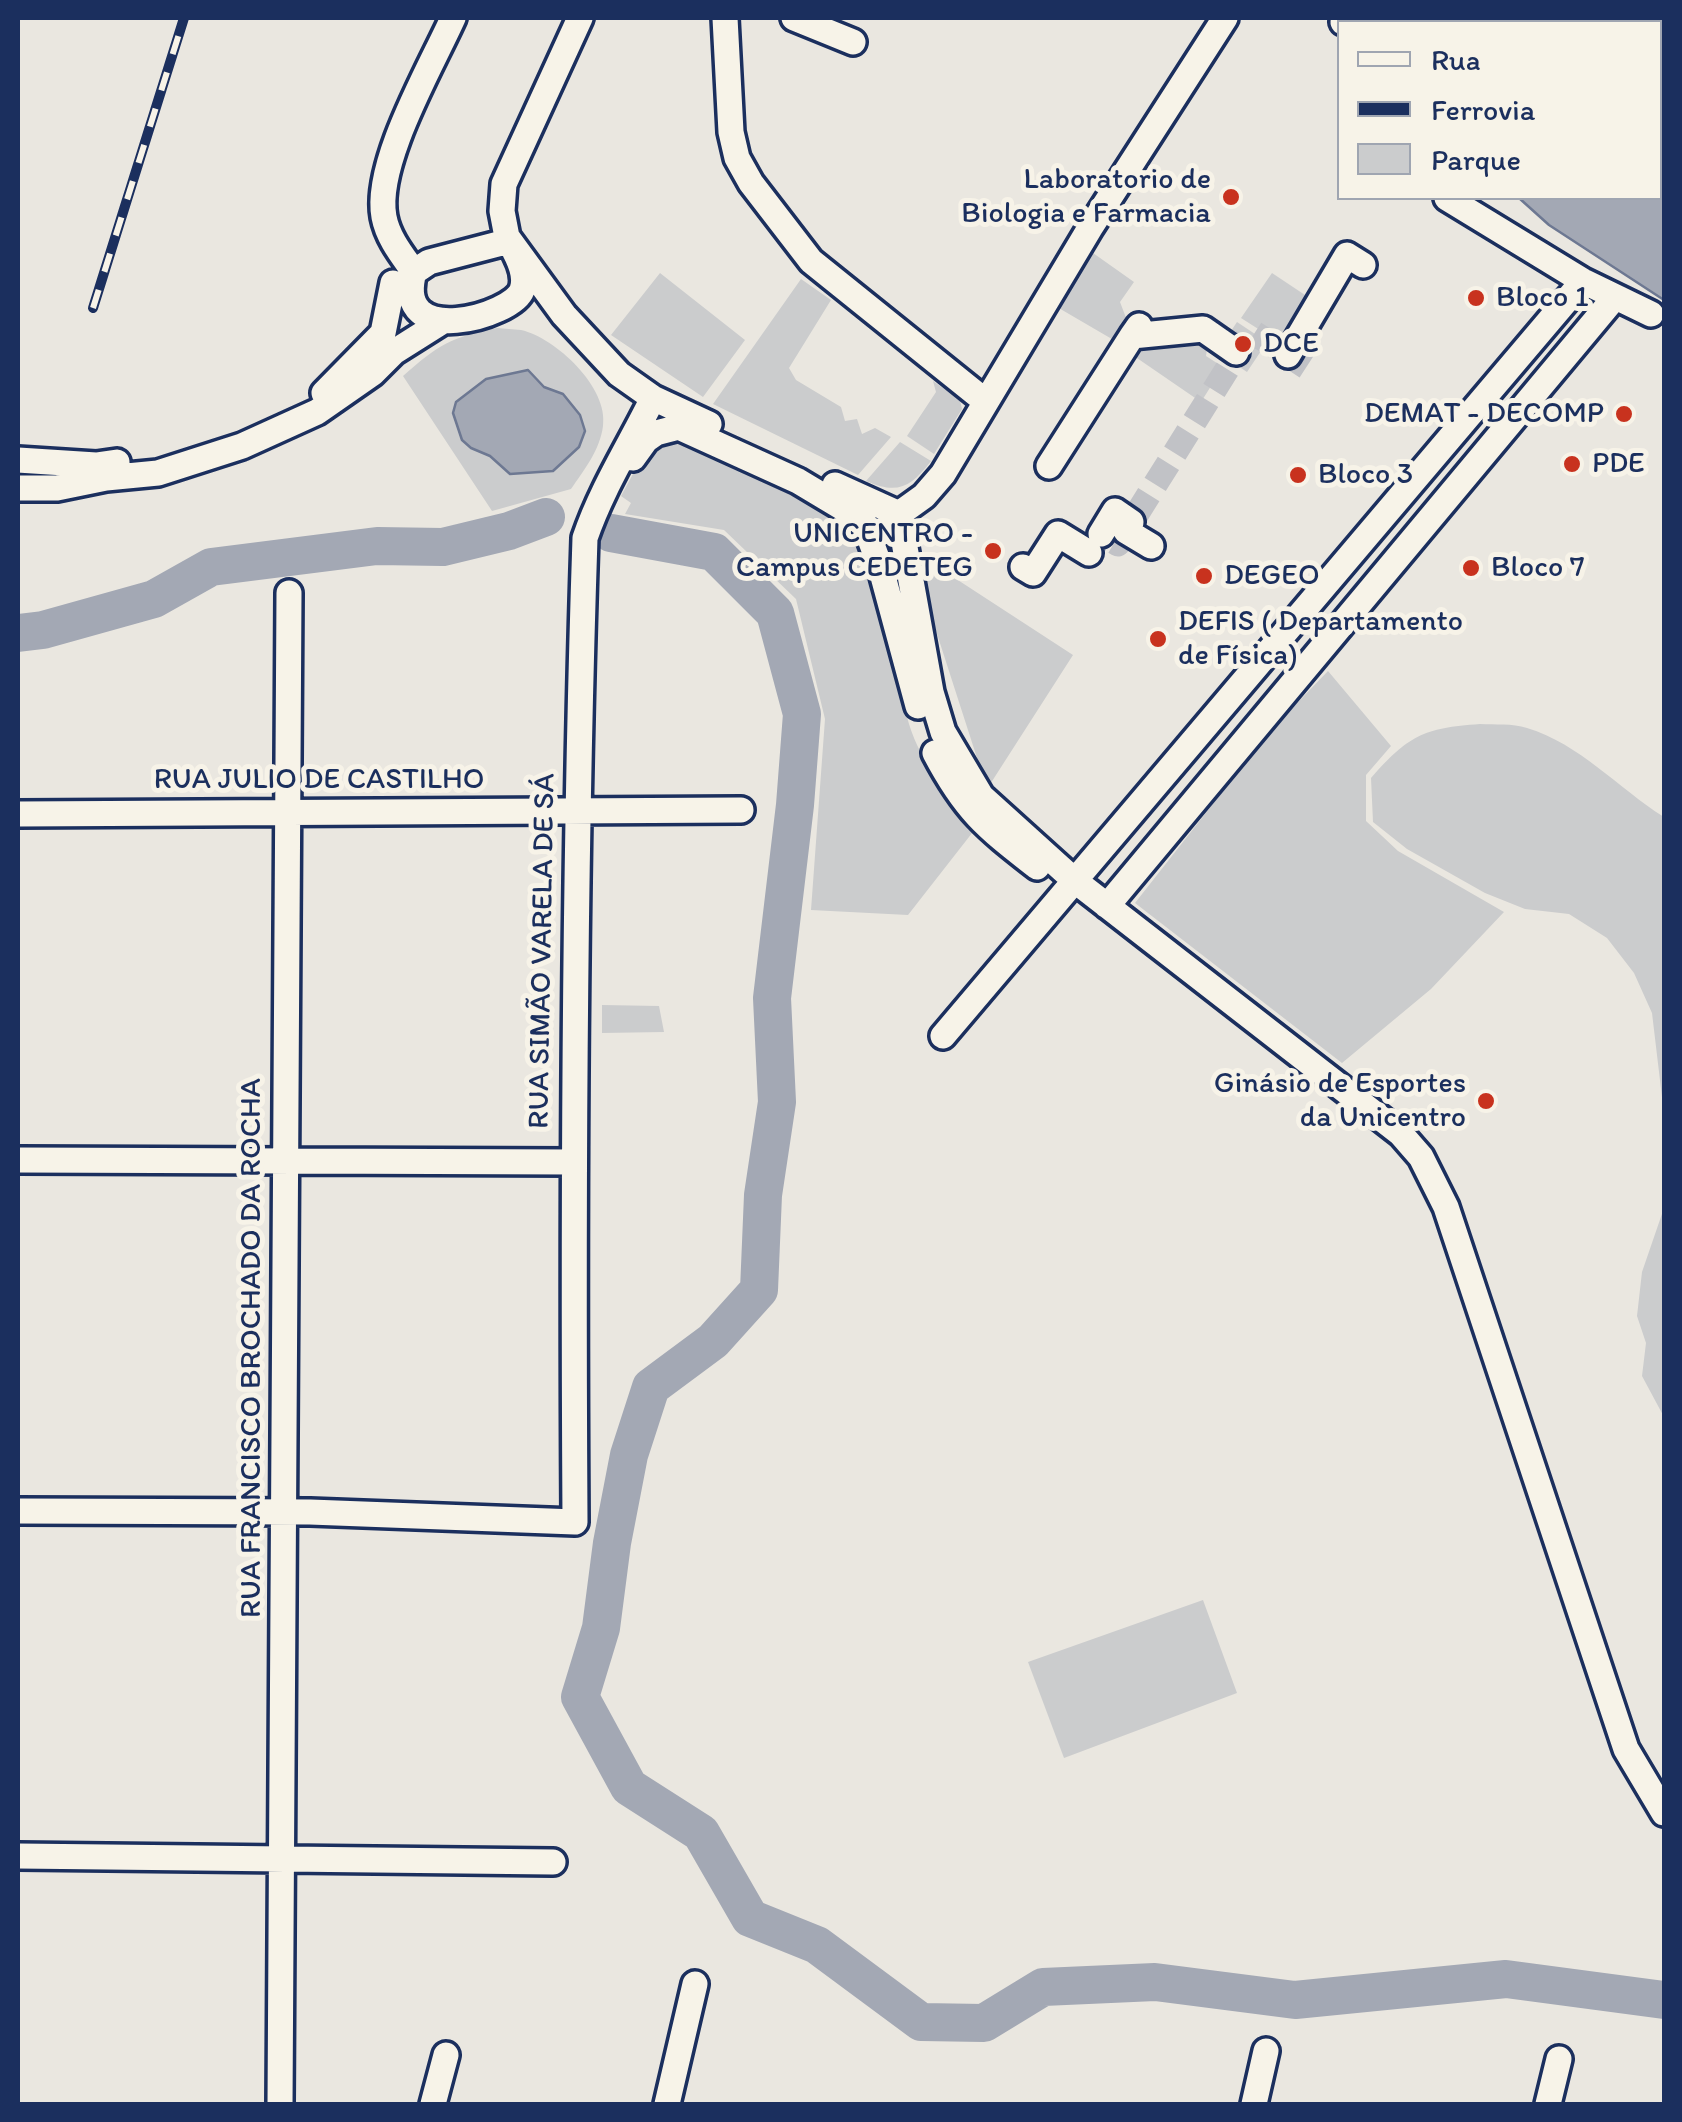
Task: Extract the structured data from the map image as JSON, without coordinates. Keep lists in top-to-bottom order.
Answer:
{
  "streets": {
    "street": ["RUA JULIO DE CASTILHO", "RUA SIMÃO VARELA DE SÁ", "RUA FRANCISCO BROCHADO DA ROCHA"]
  },
  "crossings": [
    ["RUA JULIO DE CASTILHO", "RUA SIMÃO VARELA DE SÁ"],
    ["RUA JULIO DE CASTILHO", "RUA FRANCISCO BROCHADO DA ROCHA"],
    ["RUA SIMÃO VARELA DE SÁ", "RUA FRANCISCO BROCHADO DA ROCHA"]
  ],
  "places": [
    "Laboratorio de Biologia e Farmacia",
    "Bloco 1",
    "DCE",
    "DEMAT - DECOMP",
    "PDE",
    "Bloco 3",
    "UNICENTRO - Campus CEDETEG",
    "Bloco 7",
    "DEGEO",
    "DEFIS ( Departamento de Física)",
    "Ginásio de Esportes da Unicentro"
  ],
  "legend": ["Rua", "Ferrovia", "Parque"]
}
